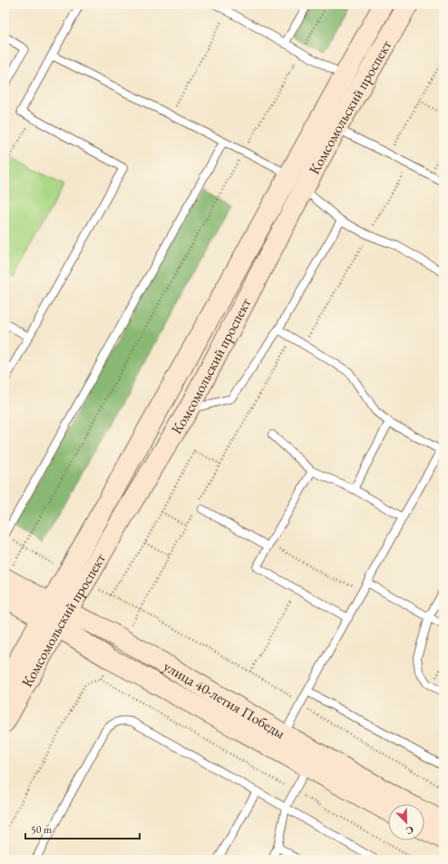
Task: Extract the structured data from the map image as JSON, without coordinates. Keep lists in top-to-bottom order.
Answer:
{
  "streets": {
    "main road": ["Комсомольский проспект", "улица 40-летия Победы"]
  },
  "crossings": [
    ["Комсомольский проспект", "улица 40-летия Победы"]
  ],
  "scale_bar": "50 m",
  "north": "bottom right"
}
